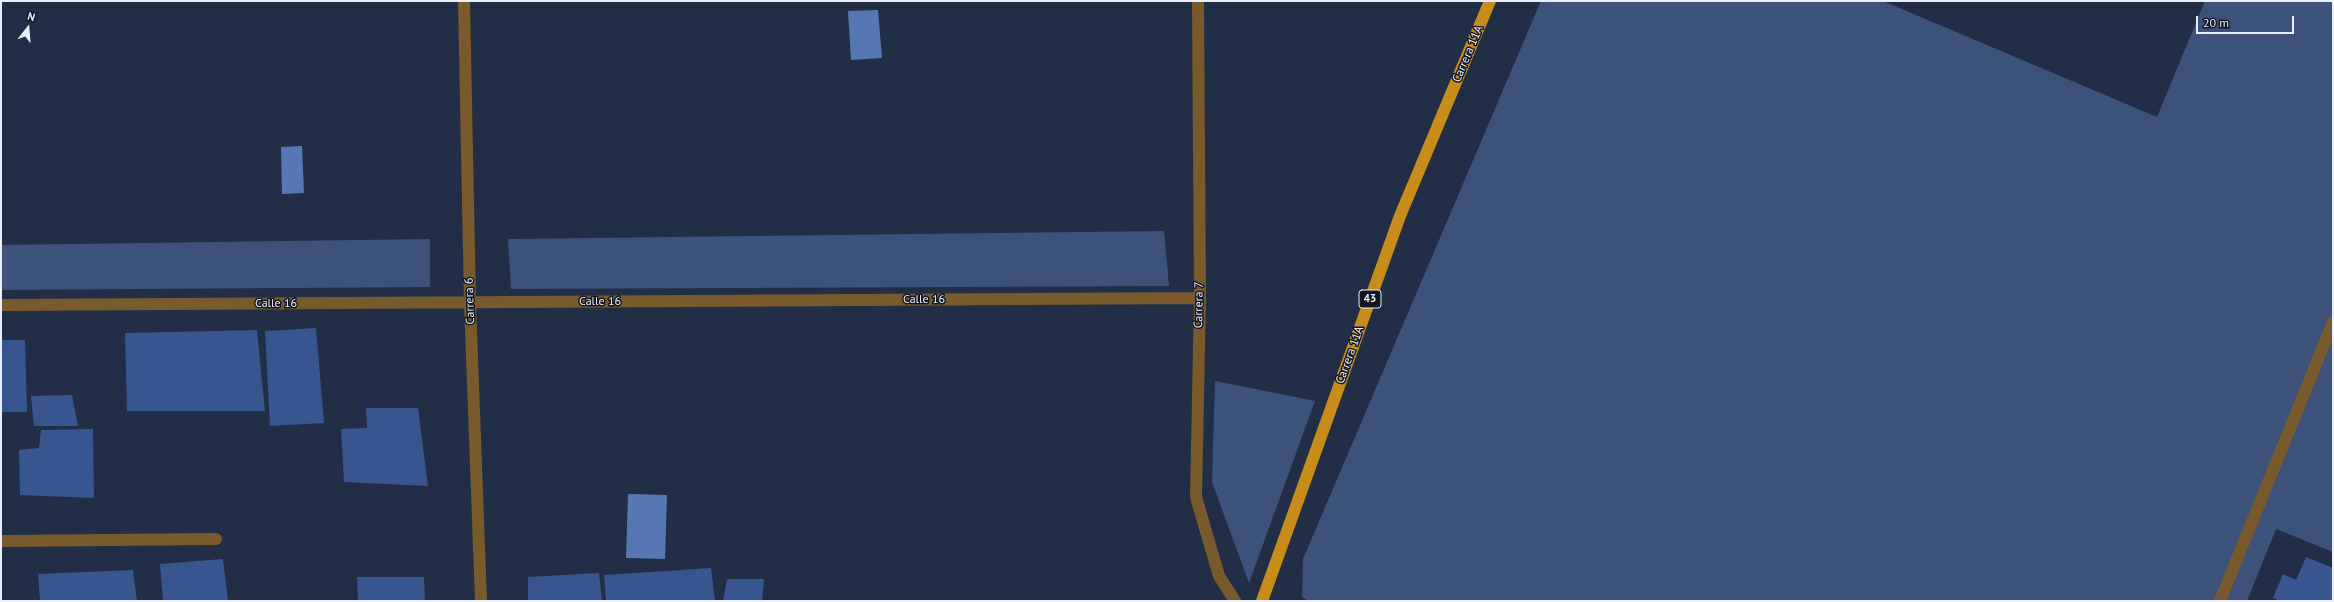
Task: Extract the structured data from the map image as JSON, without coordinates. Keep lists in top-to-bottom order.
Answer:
{
  "streets": {
    "highway": ["Carrera 11A", "43"],
    "street": ["Calle 16", "Carrera 6", "Carrera 7"]
  },
  "crossings": [
    ["Calle 16", "Carrera 6"],
    ["Calle 16", "Carrera 7"]
  ],
  "scale_bar": "20 m",
  "north": "top"
}
